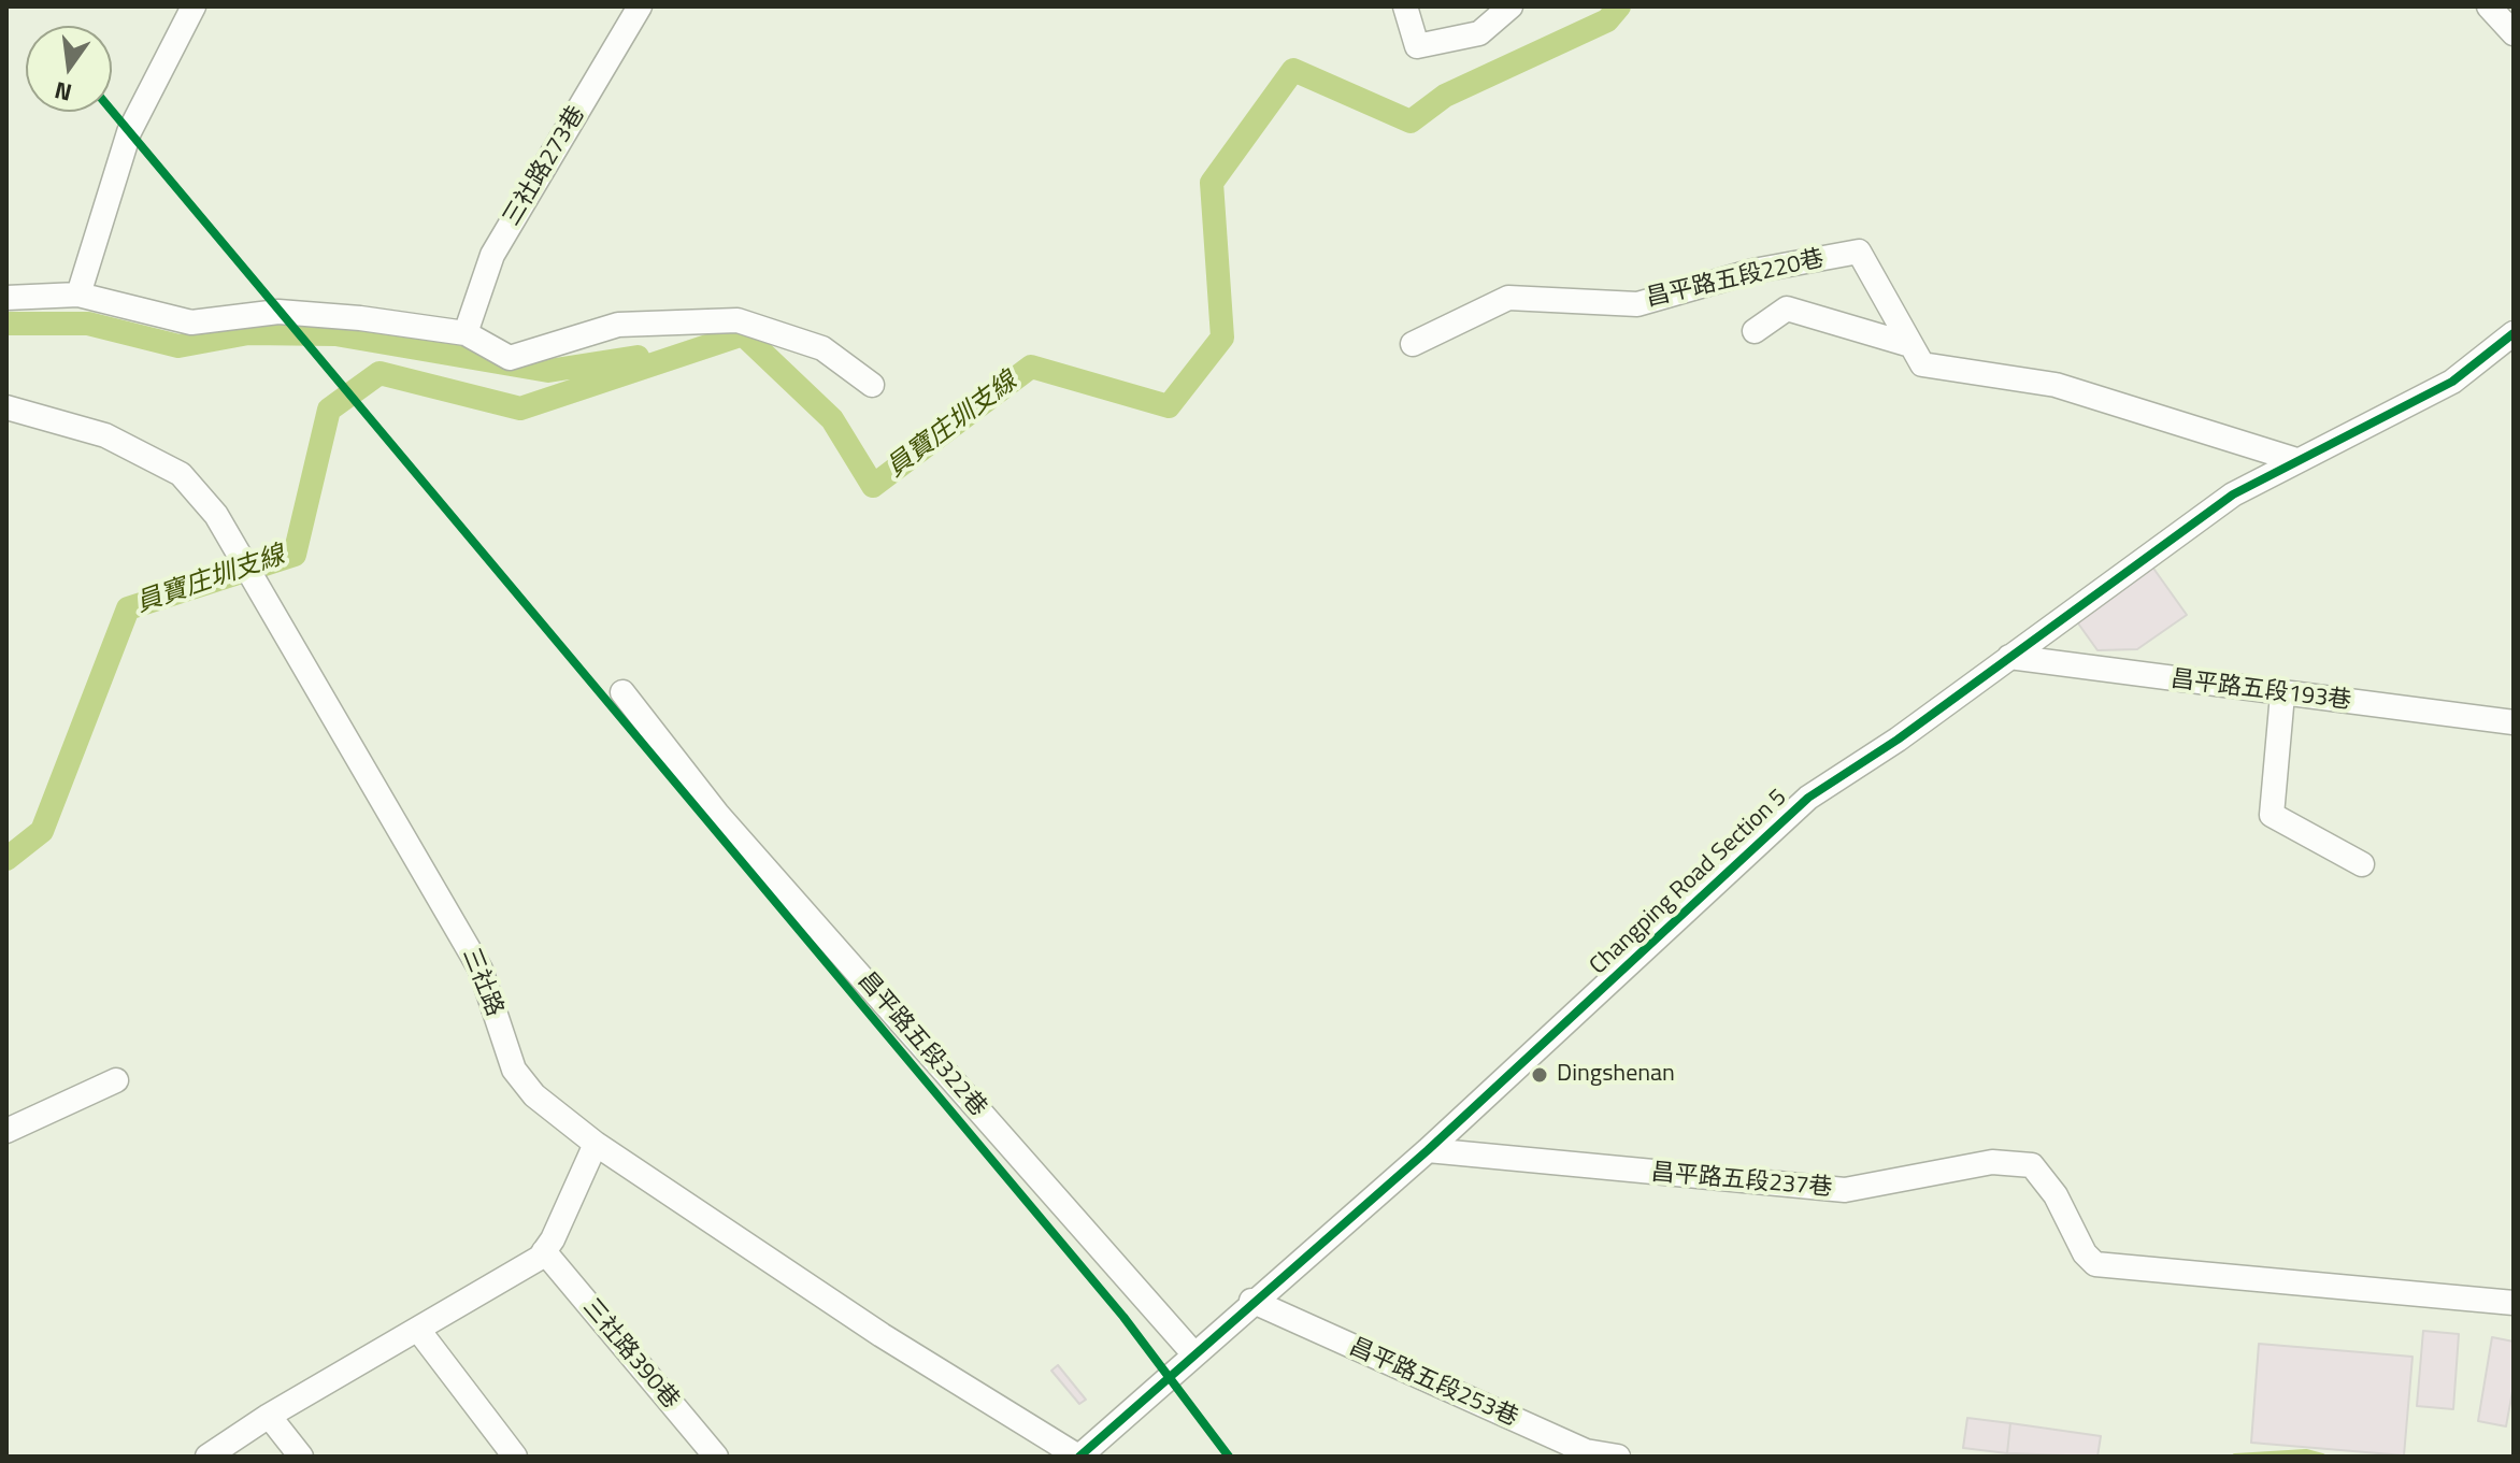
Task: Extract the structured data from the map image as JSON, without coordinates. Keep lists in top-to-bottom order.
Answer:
{
  "streets": {
    "street": [
      "三社路273巷",
      "昌平路五段220巷",
      "昌平路五段193巷",
      "Changping Road Section 5",
      "三社路",
      "昌平路五段322巷",
      "昌平路五段237巷",
      "三社路390巷",
      "昌平路五段253巷"
    ]
  },
  "crossings": [
    ["昌平路五段220巷", "Changping Road Section 5"],
    ["昌平路五段193巷", "Changping Road Section 5"],
    ["Changping Road Section 5", "三社路"],
    ["Changping Road Section 5", "昌平路五段322巷"],
    ["Changping Road Section 5", "昌平路五段237巷"],
    ["Changping Road Section 5", "昌平路五段253巷"]
  ],
  "water": ["員寶庄圳支線"],
  "places": ["Dingshenan"],
  "north": "bottom"
}
